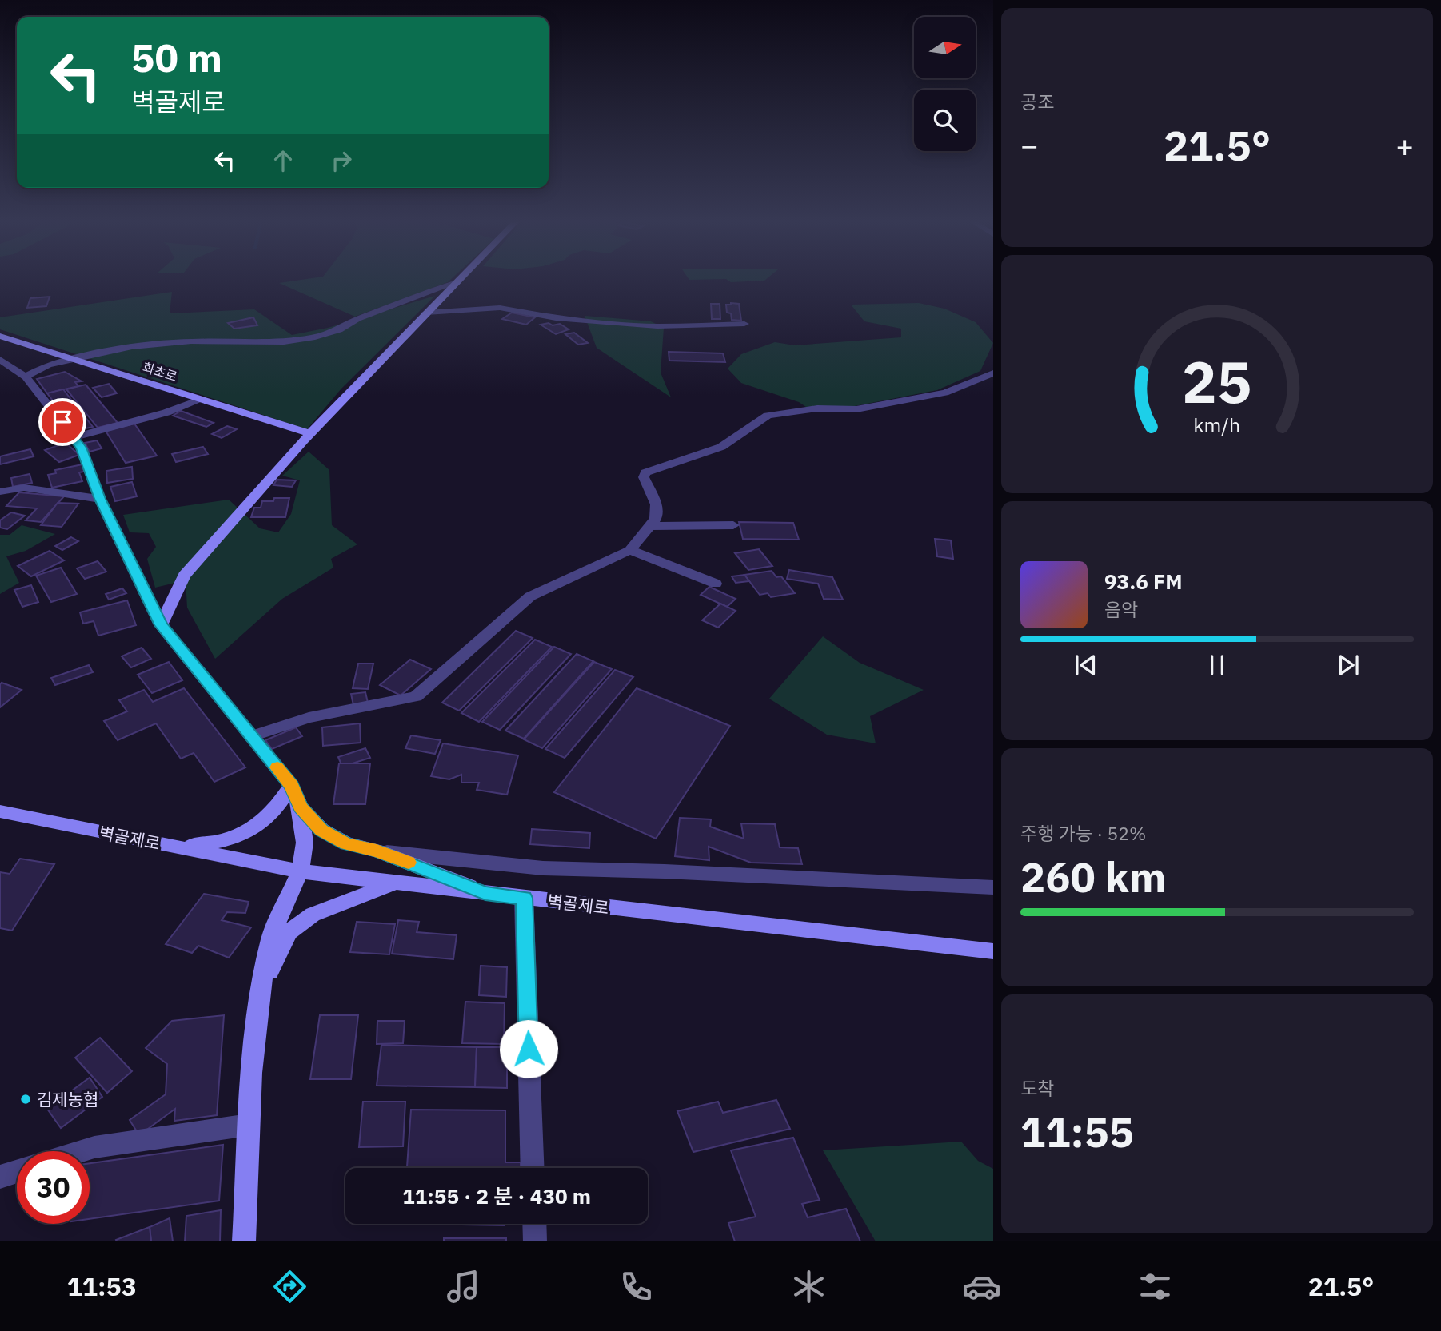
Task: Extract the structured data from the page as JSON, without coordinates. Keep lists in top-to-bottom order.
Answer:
{
  "streets": {
    "street": ["화초로", "벽골제로"]
  },
  "places": ["김제농협"],
  "north": "right",
  "page": {
    "tile": [
      "공조",
      ["주행 가능 · 52%", "260 km"],
      ["도착", "11:55"]
    ],
    "turn": ["50 m", "벽골제로"],
    "heat": ["−", "21.5°", "+"],
    "song": ["93.6 FM", "음악"],
    "limit": "30",
    "trip": "11:55 · 2 분 · 430 m",
    "tabs": ["11:53", "21.5°"],
    "gauge": ["25", "km/h"]
  }
}
